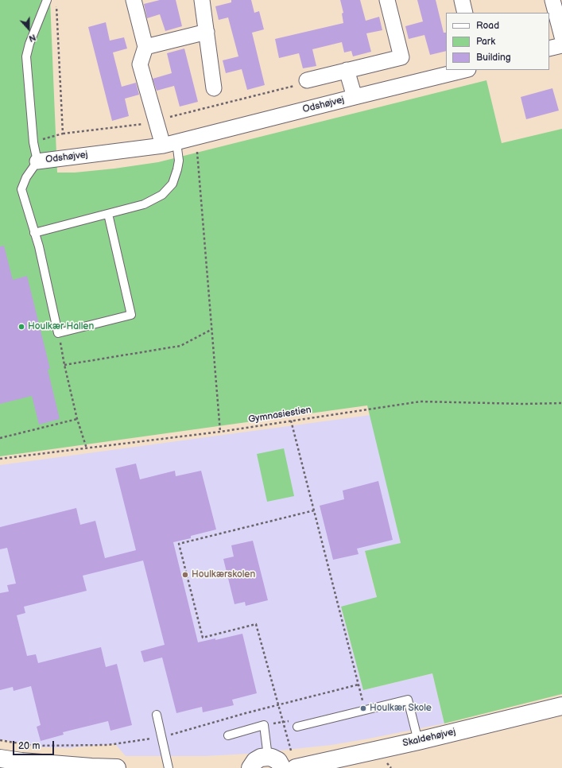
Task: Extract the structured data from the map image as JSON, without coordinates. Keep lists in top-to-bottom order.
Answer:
{
  "streets": {
    "street": ["Odshøjvej", "Skaldehøjvej"],
    "path": ["Gymnasiestien"]
  },
  "places": ["Houlkær Hallen", "Houlkærskolen", "Houlkær Skole"],
  "legend": ["Road", "Park", "Building"],
  "scale_bar": "20 m",
  "north": "bottom"
}
